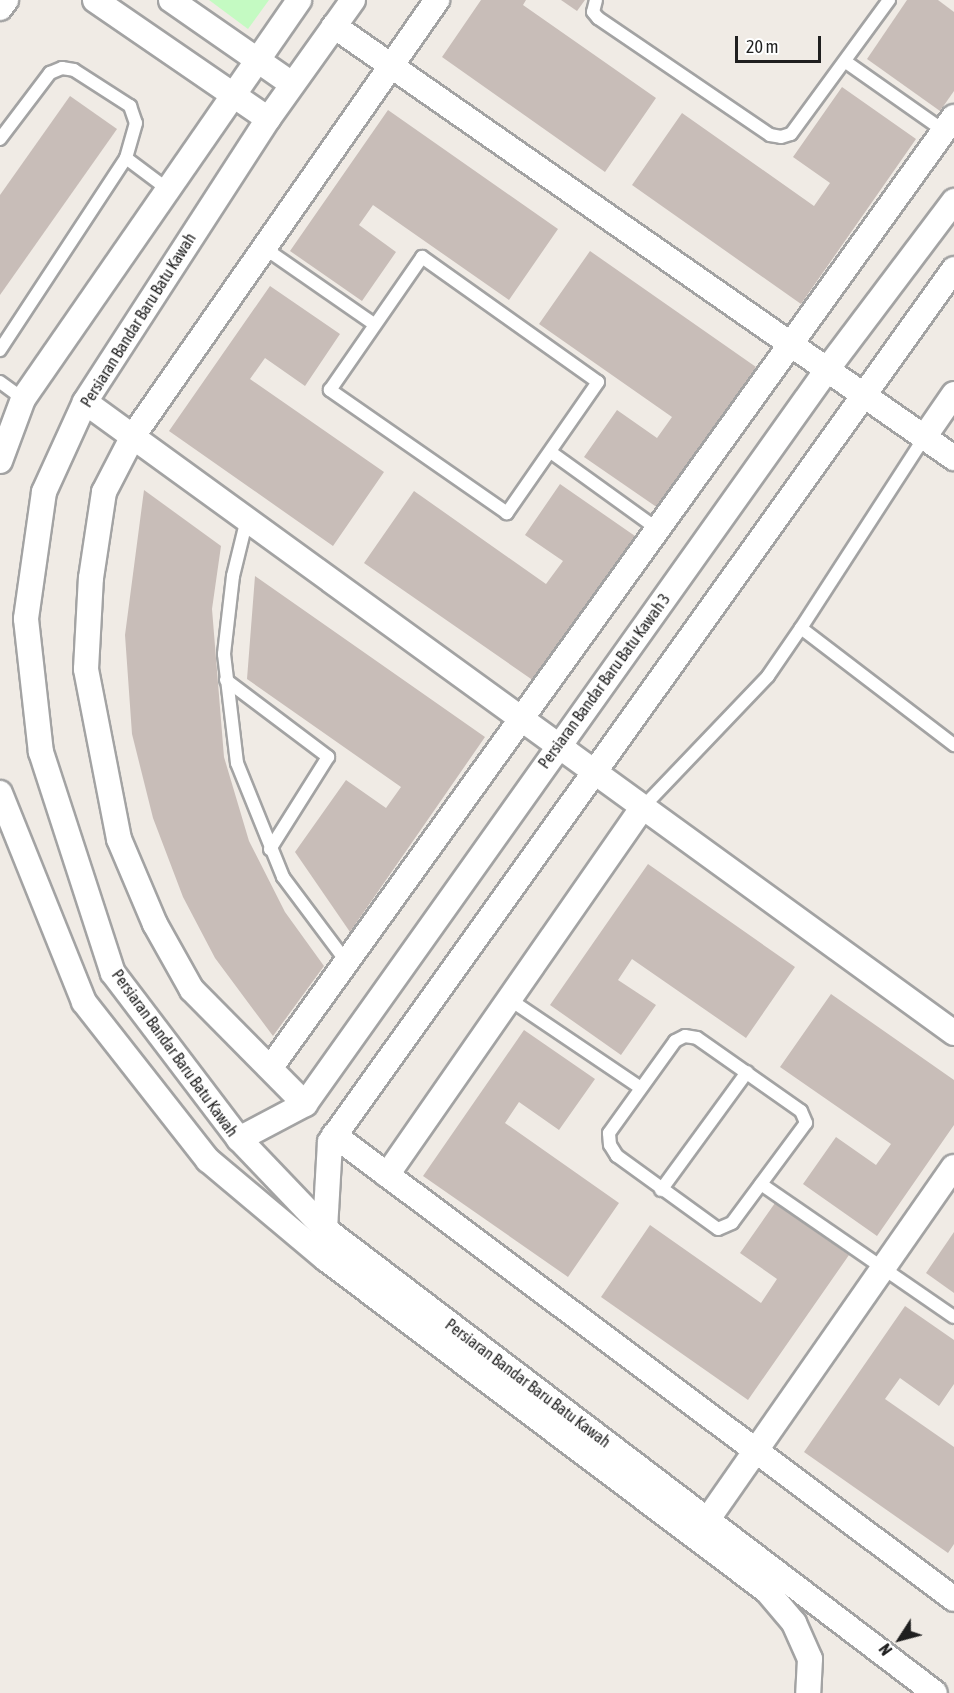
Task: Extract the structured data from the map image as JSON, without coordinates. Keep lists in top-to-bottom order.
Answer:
{
  "streets": {
    "street": ["Persiaran Bandar Baru Batu Kawah", "Persiaran Bandar Baru Batu Kawah 3"]
  },
  "crossings": [
    ["Persiaran Bandar Baru Batu Kawah", "Persiaran Bandar Baru Batu Kawah 3"]
  ],
  "scale_bar": "20 m",
  "north": "bottom left"
}
